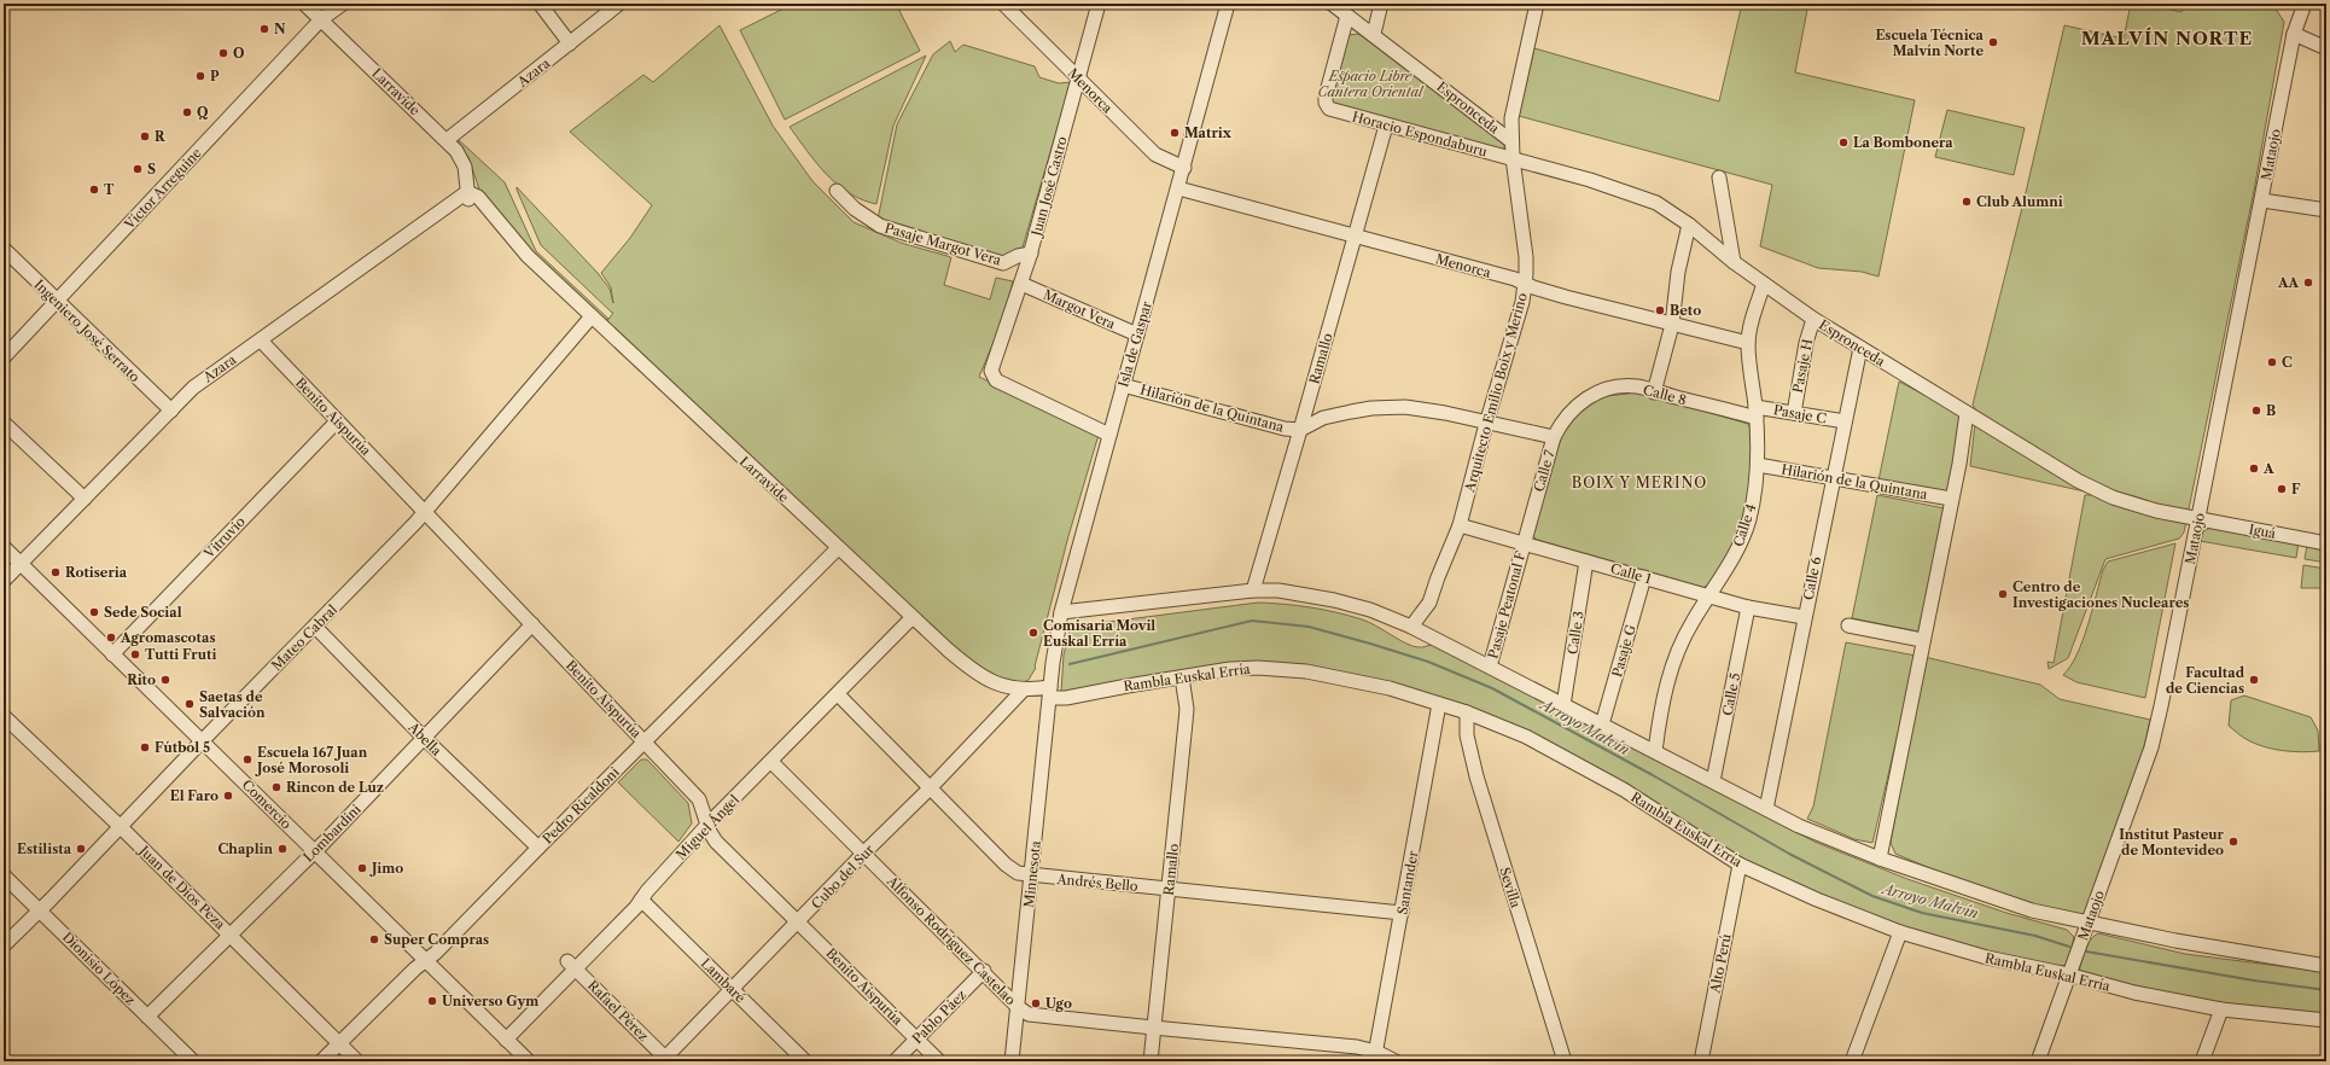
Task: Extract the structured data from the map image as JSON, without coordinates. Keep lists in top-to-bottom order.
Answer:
{
  "streets": {
    "street": [
      "Azara",
      "Menorca",
      "Larravide",
      "Espronceda",
      "Horacio Espondaburu",
      "Mataojo",
      "Juan José Castro",
      "Víctor Arreguine",
      "Pasaje Margot Vera",
      "Margot Vera",
      "Ingeniero José Serrato",
      "Isla de Gaspar",
      "Ramallo",
      "Pasaje H",
      "Arquitecto Emilio Boix y Merino",
      "Calle 8",
      "Hilarión de la Quintana",
      "Pasaje C",
      "Benito Aispurúa",
      "Calle 7",
      "Calle 4",
      "Iguá",
      "Vitruvio",
      "Calle 1",
      "Calle 6",
      "Pasaje Peatonal F",
      "Calle 3",
      "Mateo Cabral",
      "Pasaje G",
      "Rambla Euskal Erría",
      "Calle 5",
      "Abella",
      "Comercio",
      "Pedro Ricaldoni",
      "Miguel Ángel",
      "Lombardini",
      "Minnesota",
      "Cubo del Sur",
      "Andrés Bello",
      "Santander",
      "Juan de Dios Peza",
      "Sevilla",
      "Alfonso Rodríguez Castelao",
      "Alto Perú",
      "Dionisio López",
      "Lambaré",
      "Rafael Pérez",
      "Pablo Páez"
    ]
  },
  "crossings": [
    ["Azara", "Larravide"],
    ["Azara", "Ingeniero José Serrato"],
    ["Azara", "Benito Aispurúa"],
    ["Azara", "Comercio"],
    ["Menorca", "Juan José Castro"],
    ["Menorca", "Isla de Gaspar"],
    ["Menorca", "Ramallo"],
    ["Menorca", "Arquitecto Emilio Boix y Merino"],
    ["Menorca", "Calle 4"],
    ["Larravide", "Víctor Arreguine"],
    ["Larravide", "Isla de Gaspar"],
    ["Larravide", "Mateo Cabral"],
    ["Larravide", "Rambla Euskal Erría"],
    ["Larravide", "Pedro Ricaldoni"],
    ["Larravide", "Miguel Ángel"],
    ["Larravide", "Minnesota"],
    ["Larravide", "Cubo del Sur"],
    ["Espronceda", "Horacio Espondaburu"],
    ["Espronceda", "Mataojo"],
    ["Espronceda", "Pasaje H"],
    ["Espronceda", "Arquitecto Emilio Boix y Merino"],
    ["Espronceda", "Calle 4"],
    ["Espronceda", "Iguá"],
    ["Espronceda", "Calle 6"],
    ["Horacio Espondaburu", "Ramallo"],
    ["Horacio Espondaburu", "Arquitecto Emilio Boix y Merino"],
    ["Mataojo", "Iguá"],
    ["Mataojo", "Rambla Euskal Erría"],
    ["Juan José Castro", "Pasaje Margot Vera"],
    ["Juan José Castro", "Margot Vera"],
    ["Juan José Castro", "Isla de Gaspar"],
    ["Víctor Arreguine", "Ingeniero José Serrato"],
    ["Margot Vera", "Isla de Gaspar"],
    ["Isla de Gaspar", "Hilarión de la Quintana"],
    ["Isla de Gaspar", "Rambla Euskal Erría"],
    ["Isla de Gaspar", "Minnesota"],
    ["Ramallo", "Hilarión de la Quintana"],
    ["Ramallo", "Rambla Euskal Erría"],
    ["Ramallo", "Andrés Bello"],
    ["Ramallo", "Alfonso Rodríguez Castelao"],
    ["Pasaje H", "Pasaje C"],
    ["Arquitecto Emilio Boix y Merino", "Hilarión de la Quintana"],
    ["Arquitecto Emilio Boix y Merino", "Calle 1"],
    ["Calle 8", "Pasaje C"],
    ["Calle 8", "Calle 7"],
    ["Calle 8", "Calle 4"],
    ["Hilarión de la Quintana", "Calle 7"],
    ["Hilarión de la Quintana", "Calle 4"],
    ["Hilarión de la Quintana", "Calle 6"],
    ["Pasaje C", "Calle 4"],
    ["Pasaje C", "Calle 6"],
    ["Benito Aispurúa", "Vitruvio"],
    ["Benito Aispurúa", "Mateo Cabral"],
    ["Benito Aispurúa", "Pedro Ricaldoni"],
    ["Benito Aispurúa", "Miguel Ángel"],
    ["Benito Aispurúa", "Lombardini"],
    ["Benito Aispurúa", "Cubo del Sur"],
    ["Benito Aispurúa", "Pablo Páez"],
    ["Calle 7", "Calle 1"],
    ["Calle 7", "Pasaje Peatonal F"],
    ["Calle 4", "Calle 1"],
    ["Vitruvio", "Comercio"],
    ["Calle 1", "Calle 6"],
    ["Calle 1", "Pasaje Peatonal F"],
    ["Calle 1", "Calle 3"],
    ["Calle 1", "Pasaje G"],
    ["Calle 1", "Calle 5"],
    ["Mateo Cabral", "Abella"],
    ["Mateo Cabral", "Comercio"],
    ["Mateo Cabral", "Juan de Dios Peza"],
    ["Mateo Cabral", "Dionisio López"],
    ["Rambla Euskal Erría", "Minnesota"],
    ["Rambla Euskal Erría", "Santander"],
    ["Rambla Euskal Erría", "Sevilla"],
    ["Rambla Euskal Erría", "Alto Perú"],
    ["Abella", "Pedro Ricaldoni"],
    ["Abella", "Lombardini"],
    ["Comercio", "Pedro Ricaldoni"],
    ["Comercio", "Miguel Ángel"],
    ["Comercio", "Lombardini"],
    ["Pedro Ricaldoni", "Juan de Dios Peza"],
    ["Miguel Ángel", "Andrés Bello"],
    ["Miguel Ángel", "Alfonso Rodríguez Castelao"],
    ["Miguel Ángel", "Lambaré"],
    ["Miguel Ángel", "Rafael Pérez"],
    ["Lombardini", "Juan de Dios Peza"],
    ["Lombardini", "Dionisio López"],
    ["Minnesota", "Andrés Bello"],
    ["Minnesota", "Alfonso Rodríguez Castelao"],
    ["Cubo del Sur", "Andrés Bello"],
    ["Cubo del Sur", "Alfonso Rodríguez Castelao"],
    ["Cubo del Sur", "Lambaré"],
    ["Cubo del Sur", "Rafael Pérez"],
    ["Andrés Bello", "Santander"],
    ["Santander", "Alfonso Rodríguez Castelao"],
    ["Alfonso Rodríguez Castelao", "Pablo Páez"]
  ],
  "districts": ["MALVÍN NORTE", "BOIX Y MERINO"],
  "water": ["Arroyo Malvín"],
  "parks": ["Espacio Libre Cantera Oriental"],
  "places": [
    "N",
    "Escuela Técnica Malvín Norte",
    "O",
    "P",
    "Q",
    "Matrix",
    "R",
    "La Bombonera",
    "S",
    "T",
    "Club Alumni",
    "AA",
    "Beto",
    "C",
    "B",
    "A",
    "F",
    "Rotiseria",
    "Centro de Investigaciones Nucleares",
    "Sede Social",
    "Comisaria Movil Euskal Erría",
    "Agromascotas",
    "Tutti Fruti",
    "Rito",
    "Facultad de Ciencias",
    "Saetas de Salvación",
    "Fútbol 5",
    "Escuela 167 Juan José Morosoli",
    "Rincon de Luz",
    "El Faro",
    "Institut Pasteur de Montevideo",
    "Estilista",
    "Chaplin",
    "Jimo",
    "Super Compras",
    "Universo Gym",
    "Ugo"
  ]
}
